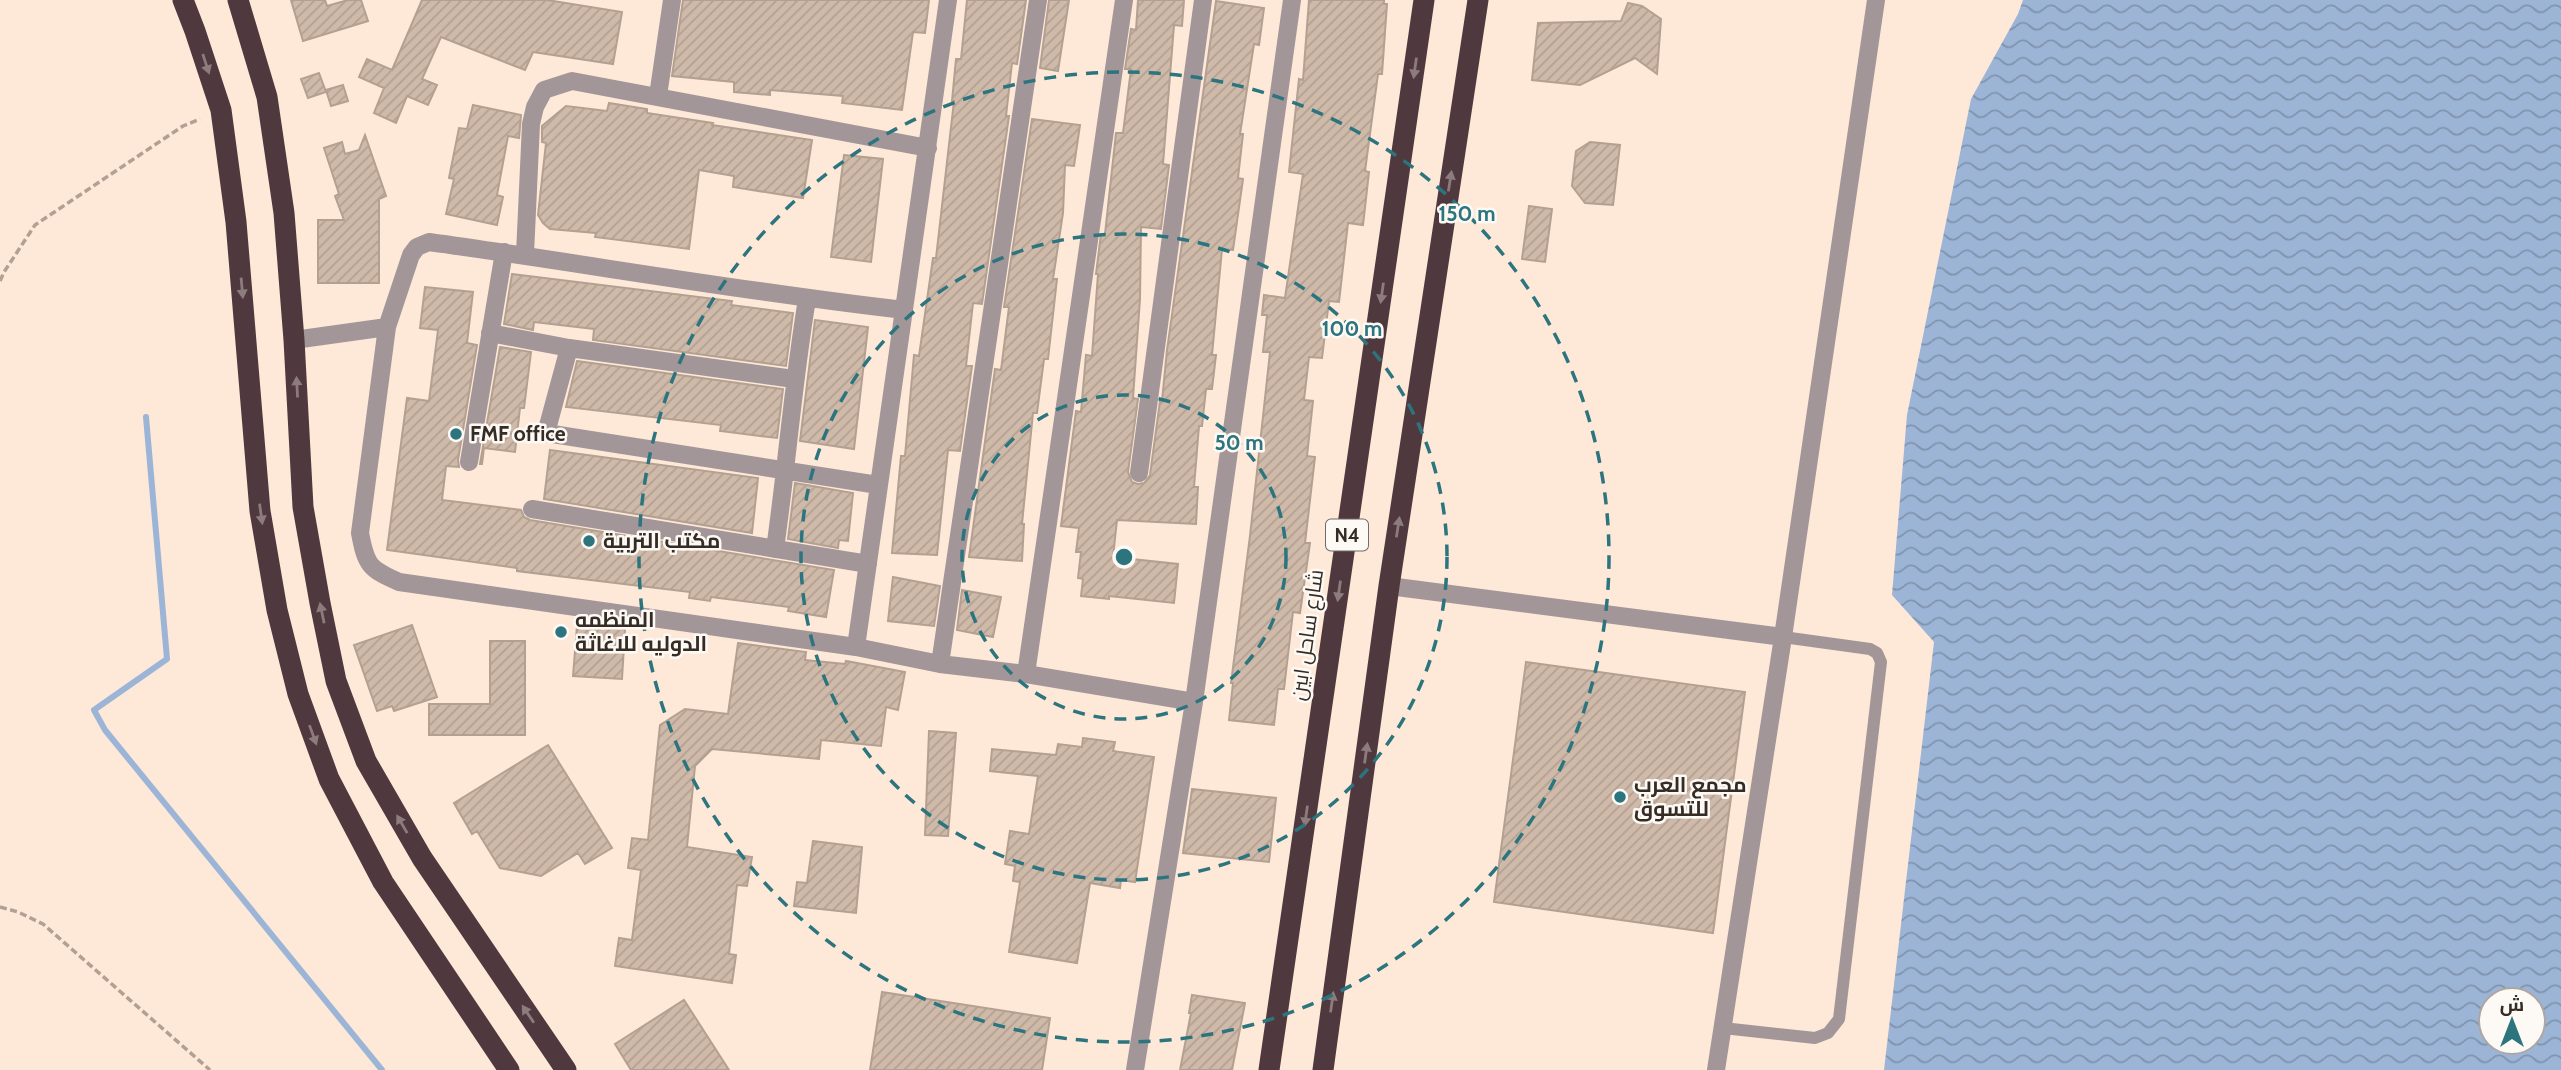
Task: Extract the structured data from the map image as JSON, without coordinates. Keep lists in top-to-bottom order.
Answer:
{
  "streets": {
    "highway": ["N4", "شارع ساحل ابين"]
  },
  "places": [
    "FMF office",
    "مكتب التربية",
    "المنظمه الدوليه للاغاثة",
    "مجمع العرب للتسوق"
  ],
  "north": "top",
  "rings": ["150 m", "100 m", "50 m"]
}
